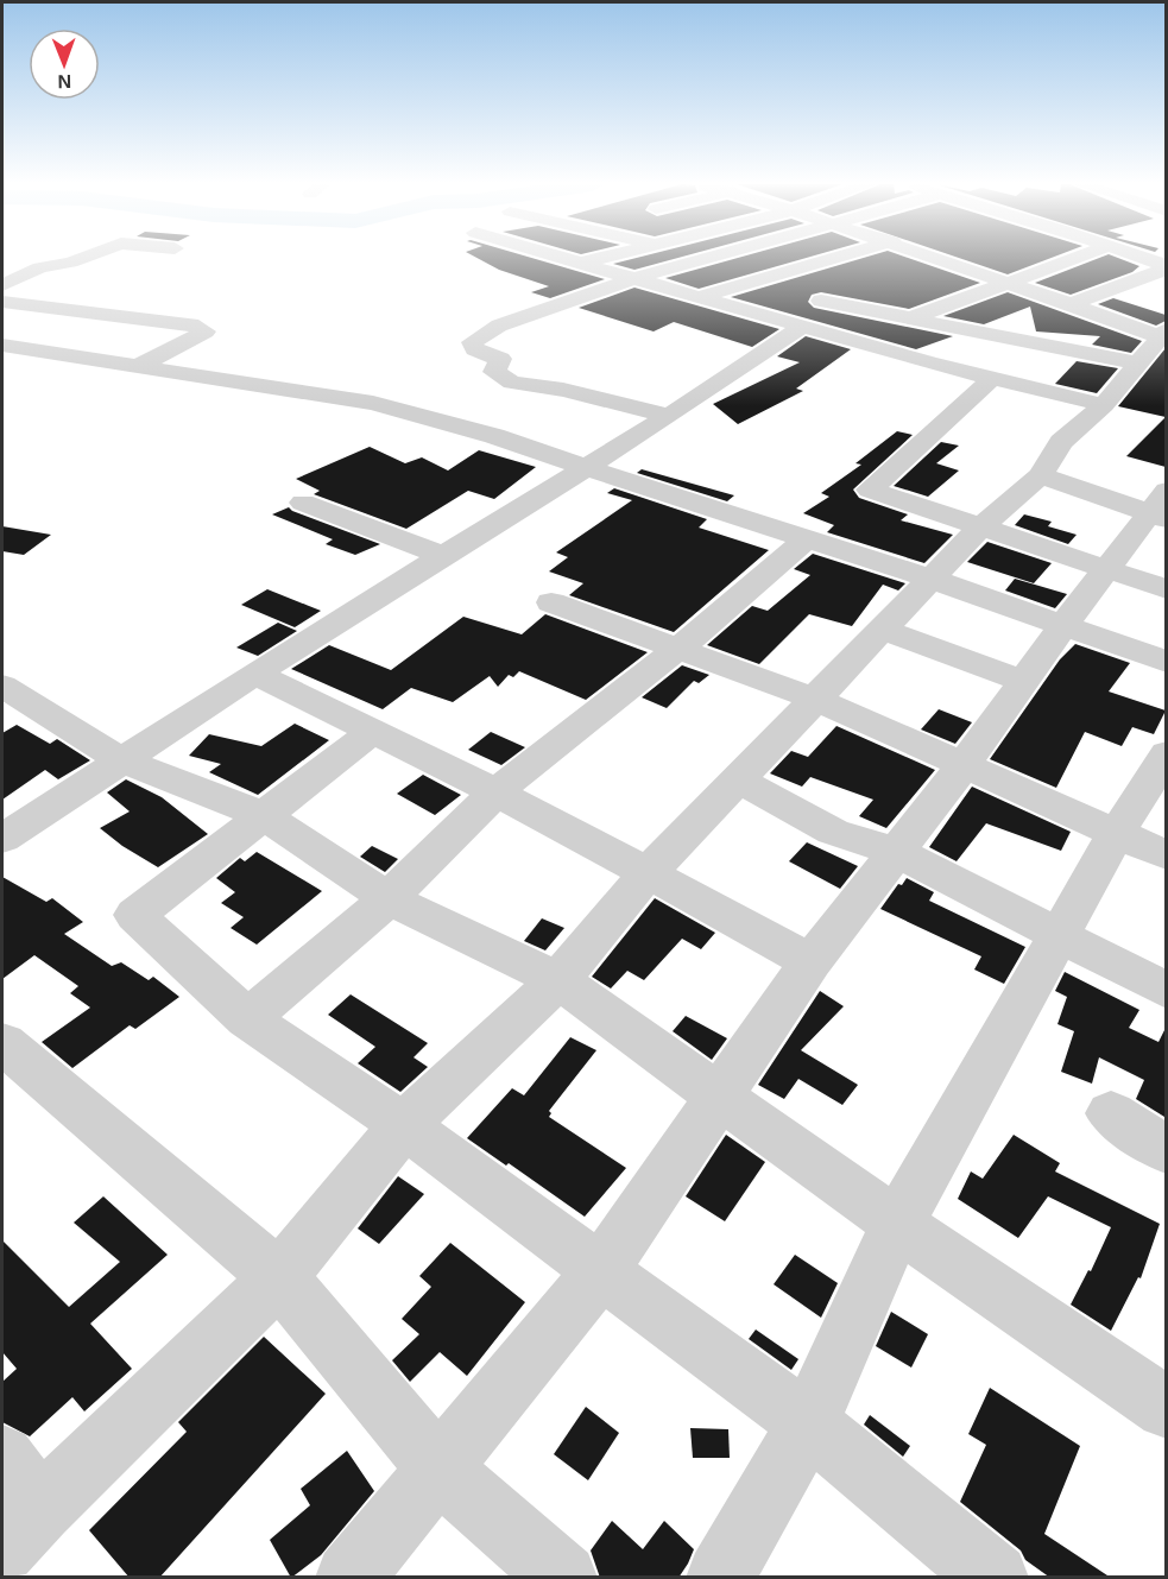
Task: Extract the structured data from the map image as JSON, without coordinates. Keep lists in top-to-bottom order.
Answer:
{
  "north": "bottom"
}
